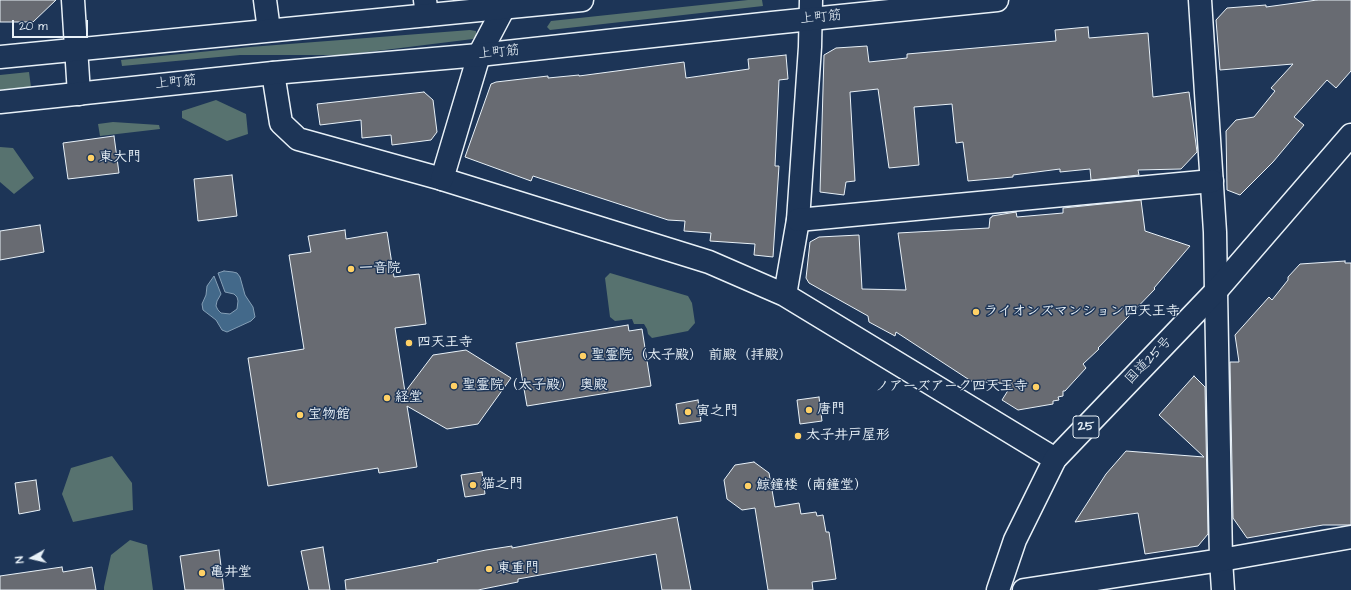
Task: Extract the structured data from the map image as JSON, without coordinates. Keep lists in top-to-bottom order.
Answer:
{
  "streets": {
    "main road": ["上町筋", "国道25号", "25"]
  },
  "places": [
    "東大門",
    "一音院",
    "ライオンズマンション四天王寺",
    "四天王寺",
    "聖霊院（太子殿） 前殿（拝殿）",
    "聖霊院（太子殿） 奥殿",
    "ノアーズアーク四天王寺",
    "経堂",
    "唐門",
    "寅之門",
    "宝物館",
    "太子井戸屋形",
    "猫之門",
    "鯨鐘楼（南鐘堂）",
    "東重門",
    "亀井堂"
  ],
  "scale_bar": "20 m",
  "north": "left"
}
